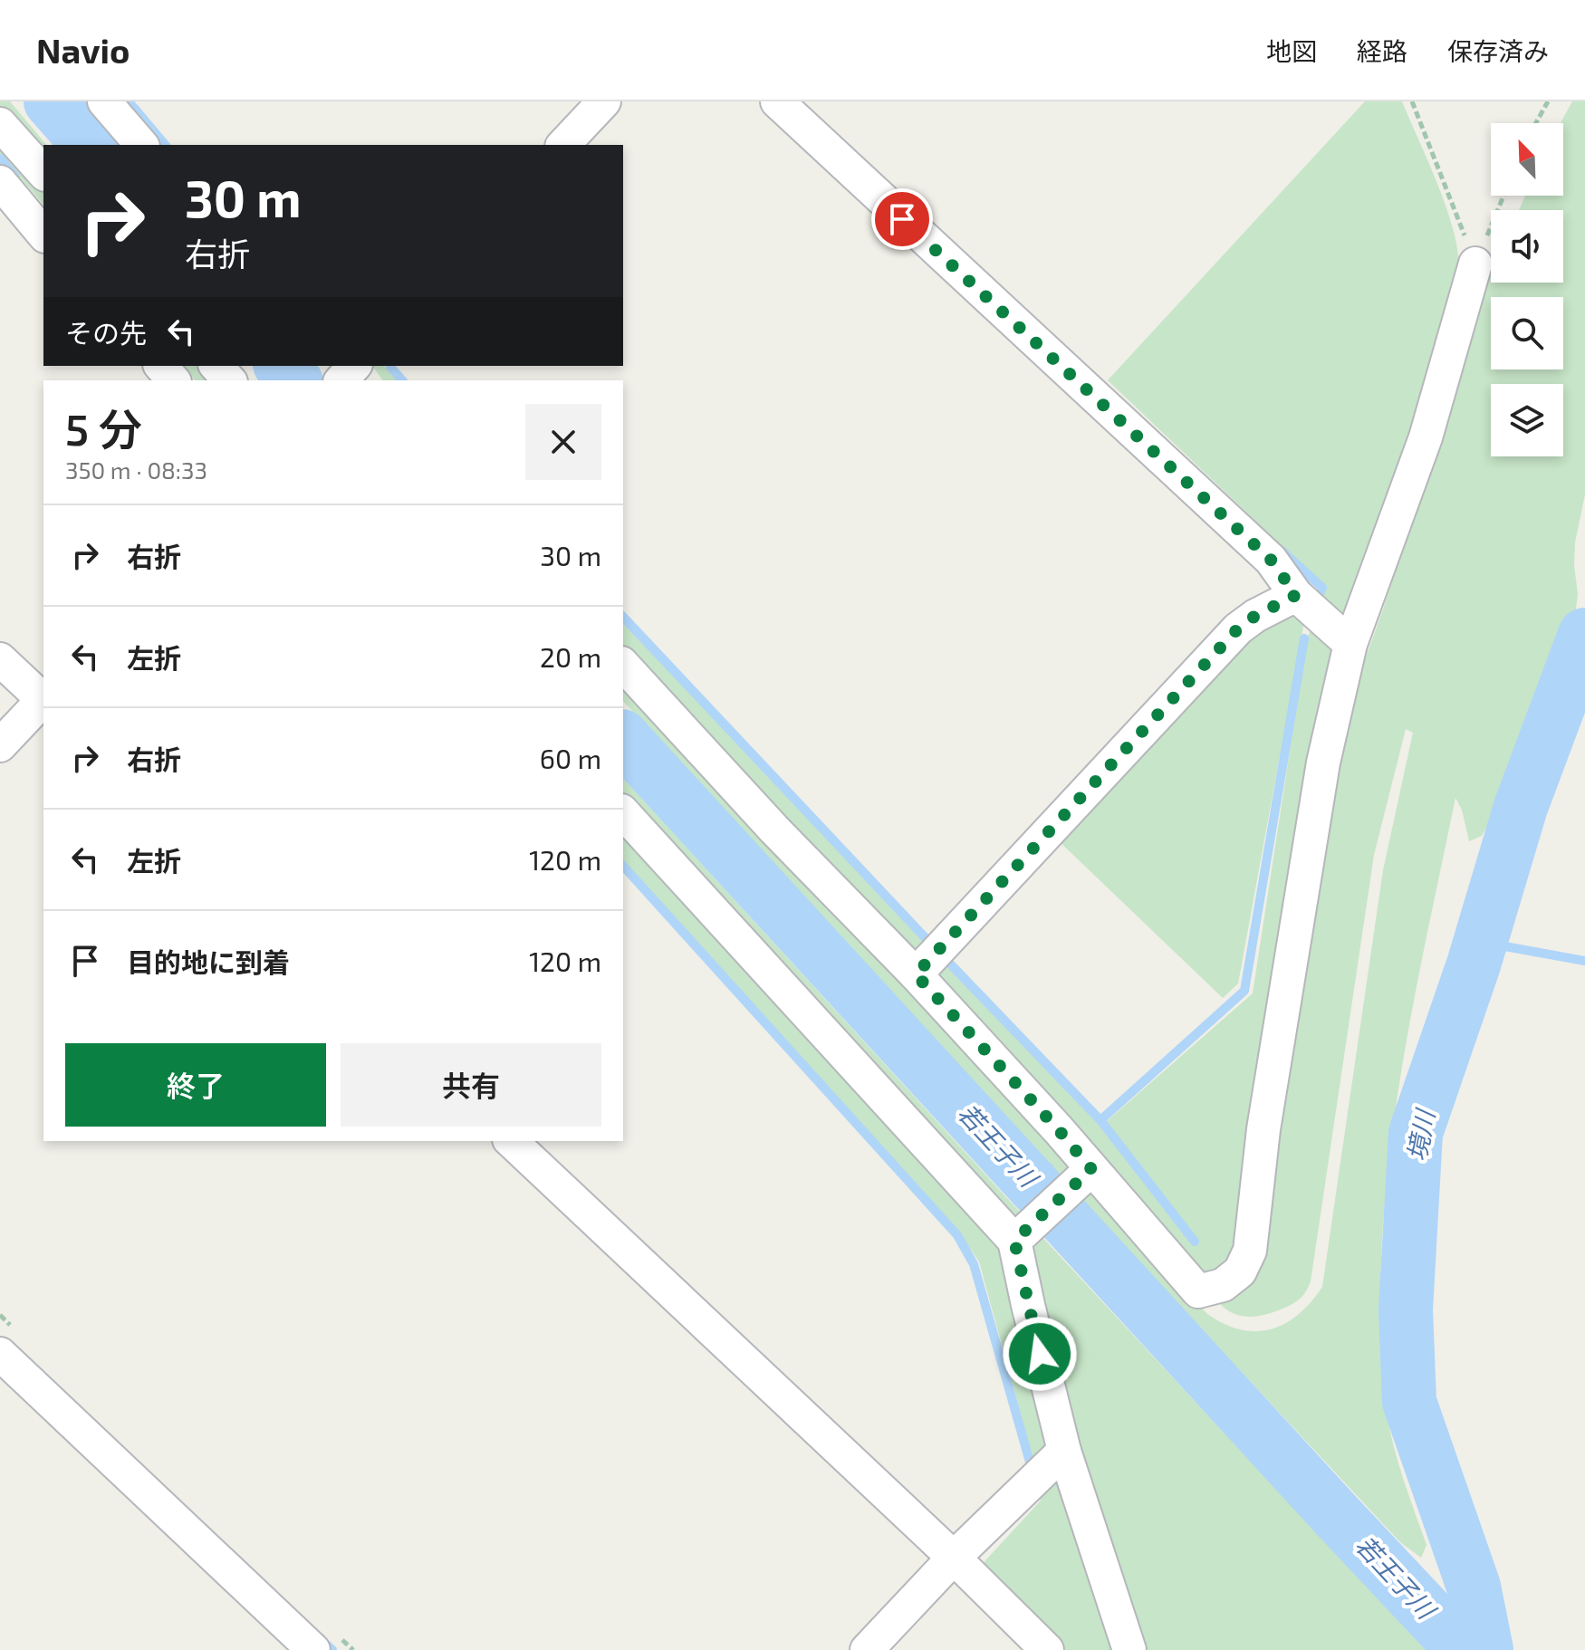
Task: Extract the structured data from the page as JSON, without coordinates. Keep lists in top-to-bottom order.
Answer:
{
  "water": ["境川", "若王子川"],
  "north": "top left",
  "page": {
    "header": "Navio",
    "nav": ["地図", "経路", "保存済み"],
    "turn": ["30 m", "右折"],
    "then": "その先",
    "heading": ["5 分", "350 m · 08:33"],
    "list": [
      {
        "name": "右折",
        "value": "30 m"
      },
      {
        "name": "左折",
        "value": "20 m"
      },
      {
        "name": "右折",
        "value": "60 m"
      },
      {
        "name": "左折",
        "value": "120 m"
      },
      {
        "name": "目的地に到着",
        "value": "120 m"
      }
    ],
    "buttons": ["終了", "共有"]
  }
}
